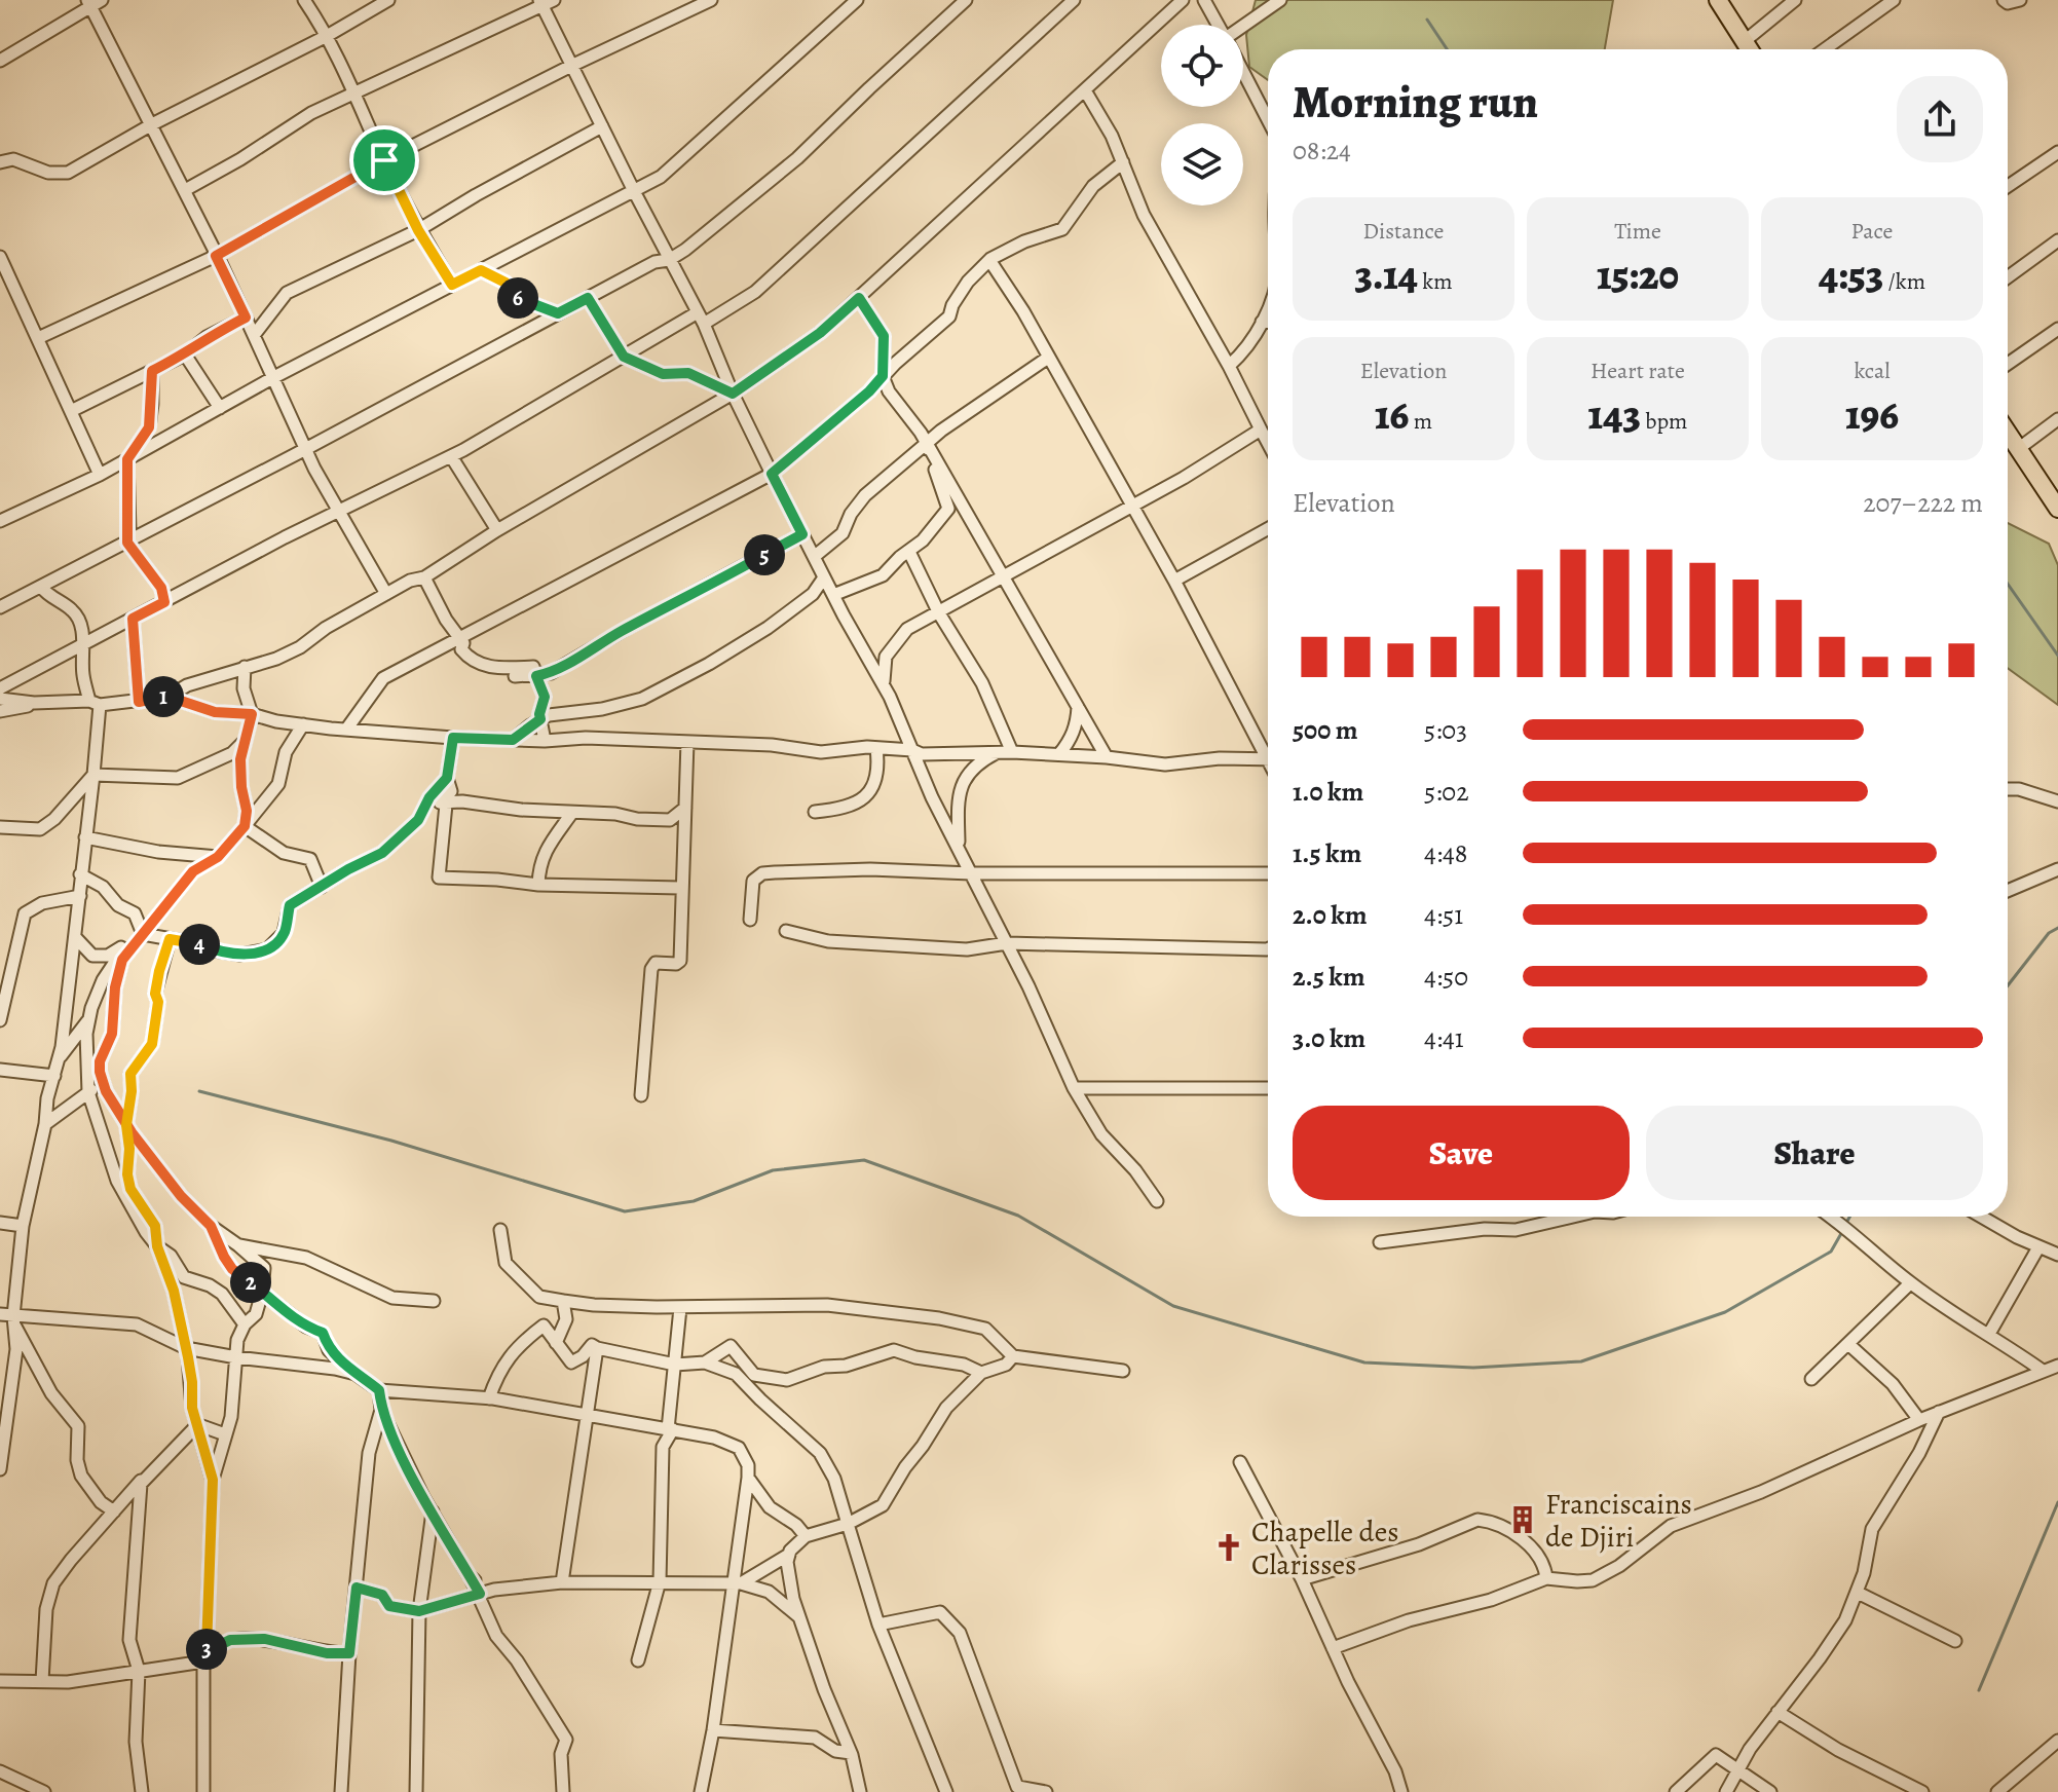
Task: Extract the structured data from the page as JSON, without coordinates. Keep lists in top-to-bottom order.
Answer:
{
  "places": {
    "building": ["Franciscains de Djiri"],
    "church": ["Chapelle des Clarisses"]
  },
  "page": {
    "heading": ["Morning run", "08:24"],
    "stats": [
      ["Distance", "3.14 km"],
      ["Time", "15:20"],
      ["Pace", "4:53 /km"],
      ["Elevation", "16 m"],
      ["Heart rate", "143 bpm"],
      ["kcal", "196"]
    ],
    "pins": [
      "6",
      "5",
      "1",
      "4",
      "2",
      "3"
    ],
    "chart": ["Elevation", "207–222 m"],
    "list": [
      {
        "name": "500 m",
        "note": "5:03"
      },
      {
        "name": "1.0 km",
        "note": "5:02"
      },
      {
        "name": "1.5 km",
        "note": "4:48"
      },
      {
        "name": "2.0 km",
        "note": "4:51"
      },
      {
        "name": "2.5 km",
        "note": "4:50"
      },
      {
        "name": "3.0 km",
        "note": "4:41"
      }
    ],
    "buttons": ["Save", "Share"]
  }
}
